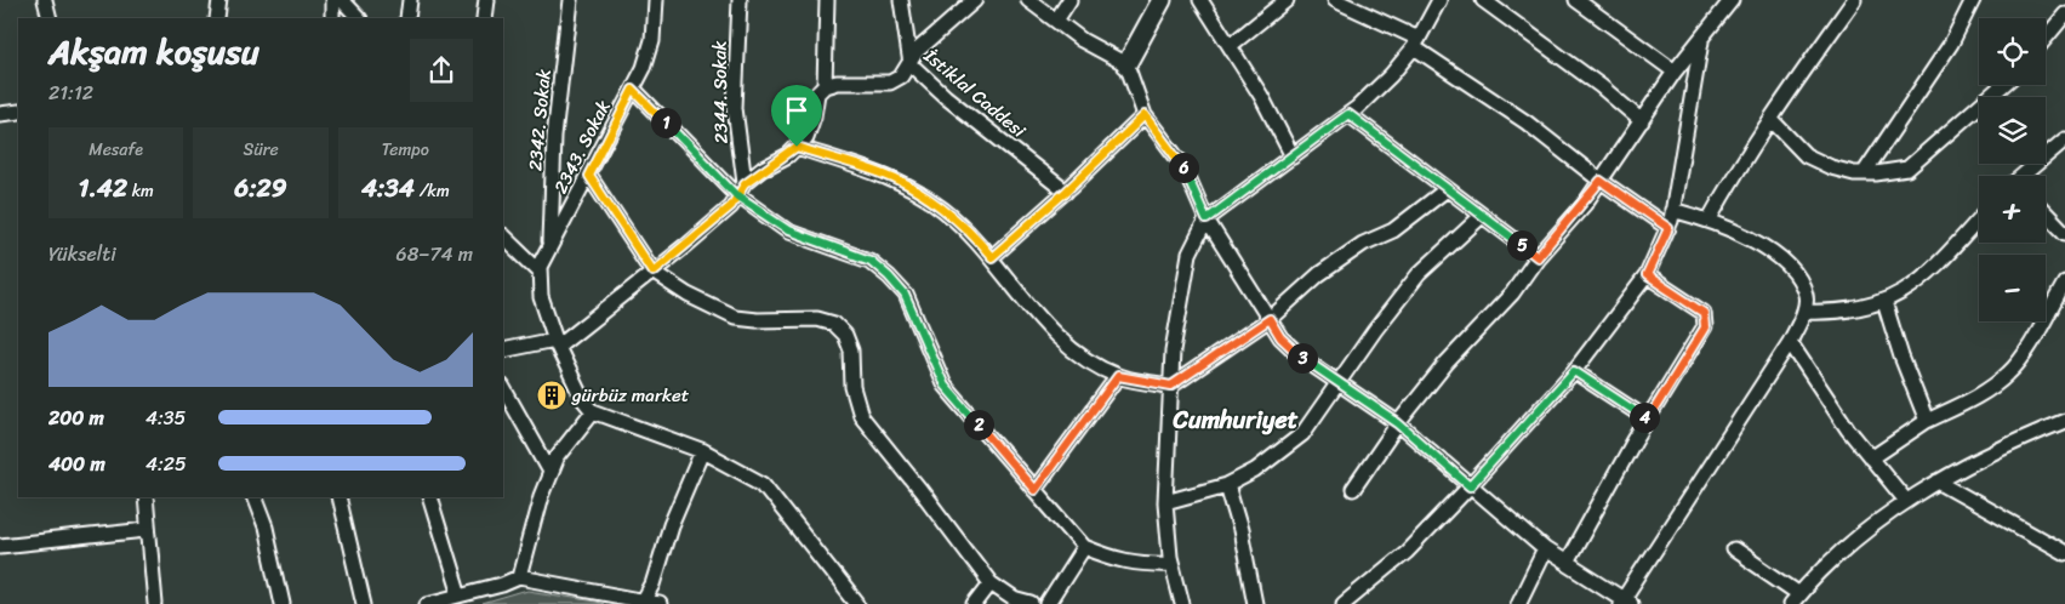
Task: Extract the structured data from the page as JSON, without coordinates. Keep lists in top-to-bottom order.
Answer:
{
  "streets": {
    "street": [
      "2344. Sokak",
      "İstiklal Caddesi",
      "2342. Sokak",
      "2343. Sokak"
    ]
  },
  "crossings": [
    ["2342. Sokak", "2343. Sokak"]
  ],
  "districts": ["Cumhuriyet"],
  "places": {
    "building": ["gürbüz market"]
  },
  "page": {
    "map_buttons": ["+", "−"],
    "heading": ["Akşam koşusu", "21:12"],
    "pins": [
      "1",
      "6",
      "5",
      "3",
      "4",
      "2"
    ],
    "stats": [
      ["Mesafe", "1.42 km"],
      ["Süre", "6:29"],
      ["Tempo", "4:34 /km"]
    ],
    "chart": ["Yükselti", "68–74 m"],
    "list": [
      {
        "name": "200 m",
        "note": "4:35"
      },
      {
        "name": "400 m",
        "note": "4:25"
      }
    ]
  }
}
